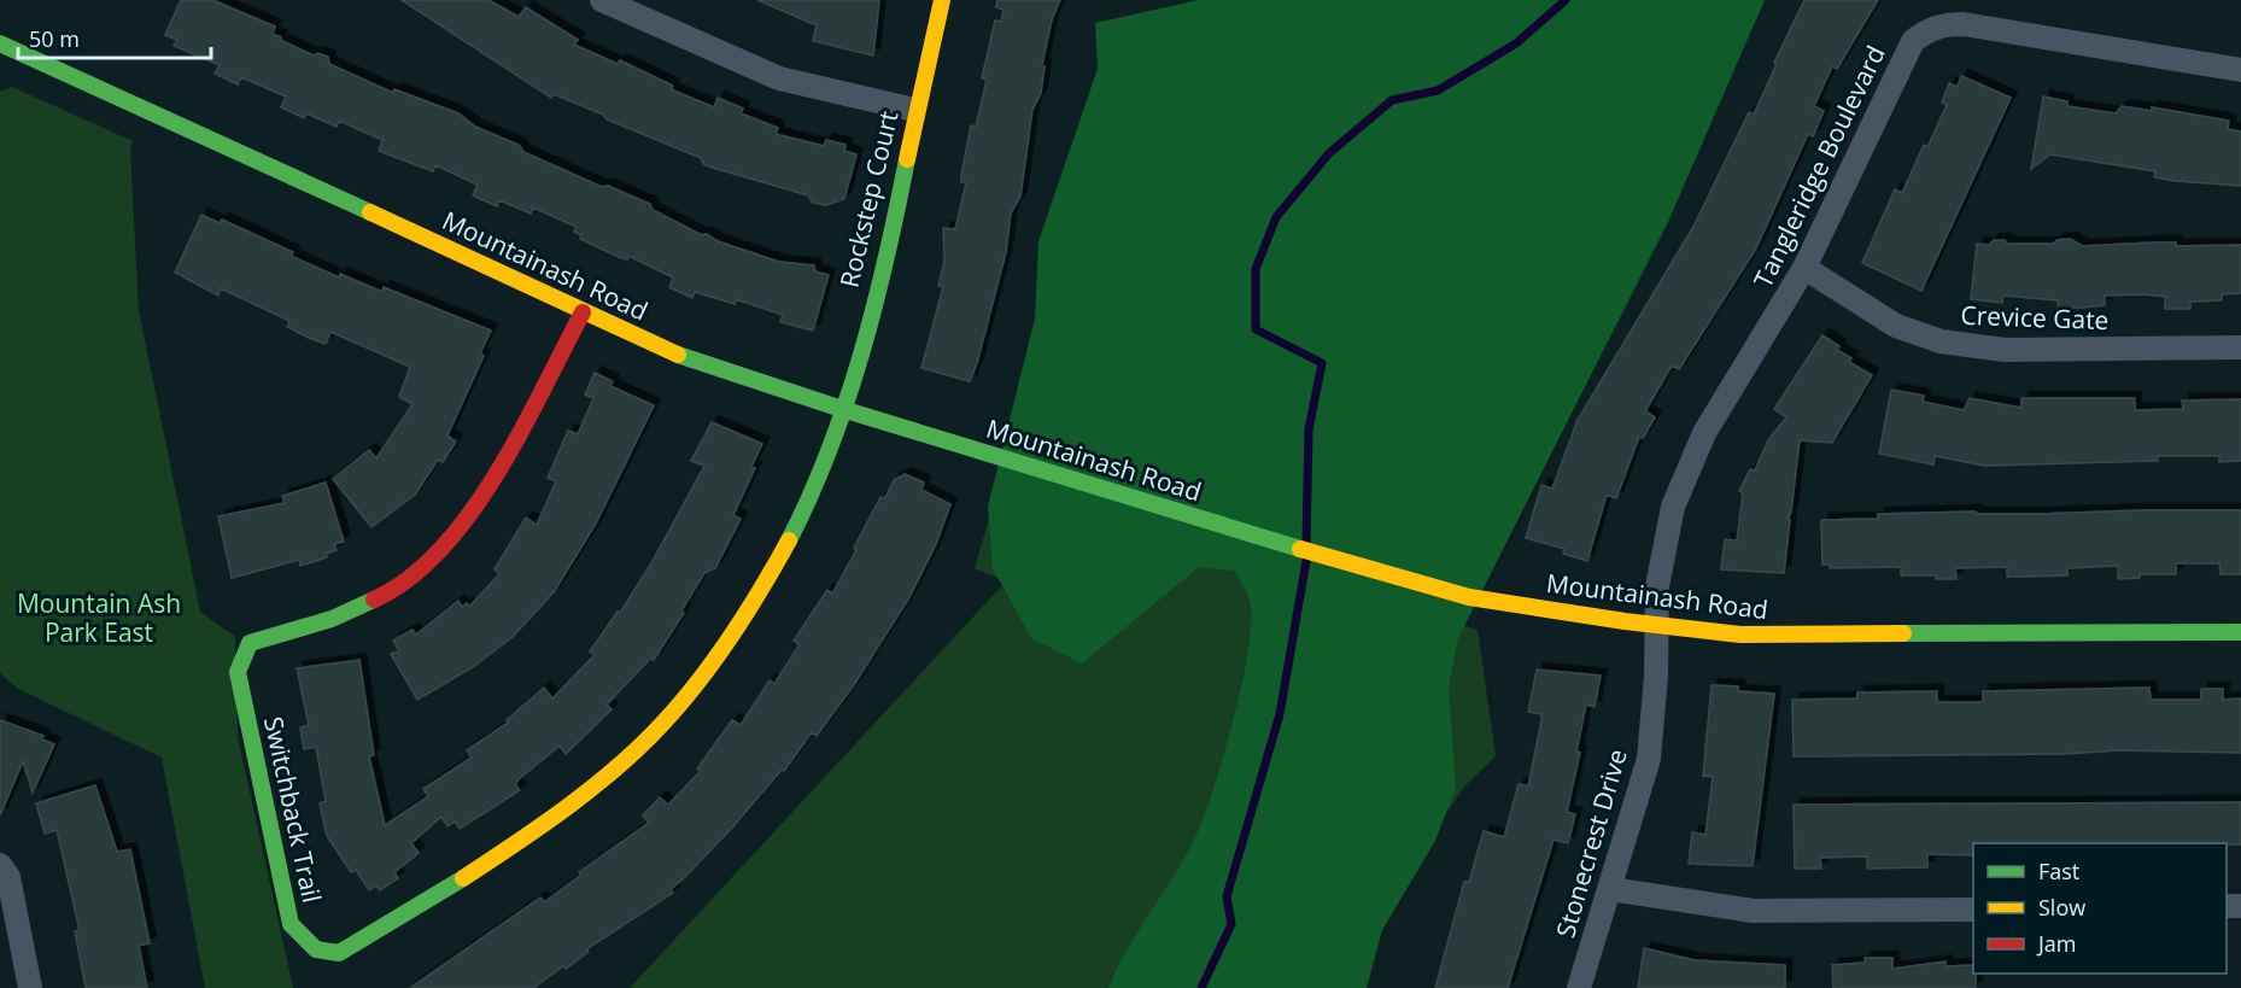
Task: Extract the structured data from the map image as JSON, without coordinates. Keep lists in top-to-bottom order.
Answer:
{
  "streets": {
    "street": [
      "Tangleridge Boulevard",
      "Rockstep Court",
      "Mountainash Road",
      "Crevice Gate",
      "Switchback Trail",
      "Stonecrest Drive"
    ]
  },
  "crossings": [
    ["Tangleridge Boulevard", "Mountainash Road"],
    ["Tangleridge Boulevard", "Crevice Gate"],
    ["Tangleridge Boulevard", "Stonecrest Drive"],
    ["Rockstep Court", "Mountainash Road"],
    ["Rockstep Court", "Switchback Trail"],
    ["Mountainash Road", "Switchback Trail"],
    ["Mountainash Road", "Stonecrest Drive"]
  ],
  "parks": ["Mountain Ash Park East"],
  "legend": ["Fast", "Slow", "Jam"],
  "scale_bar": "50 m"
}
